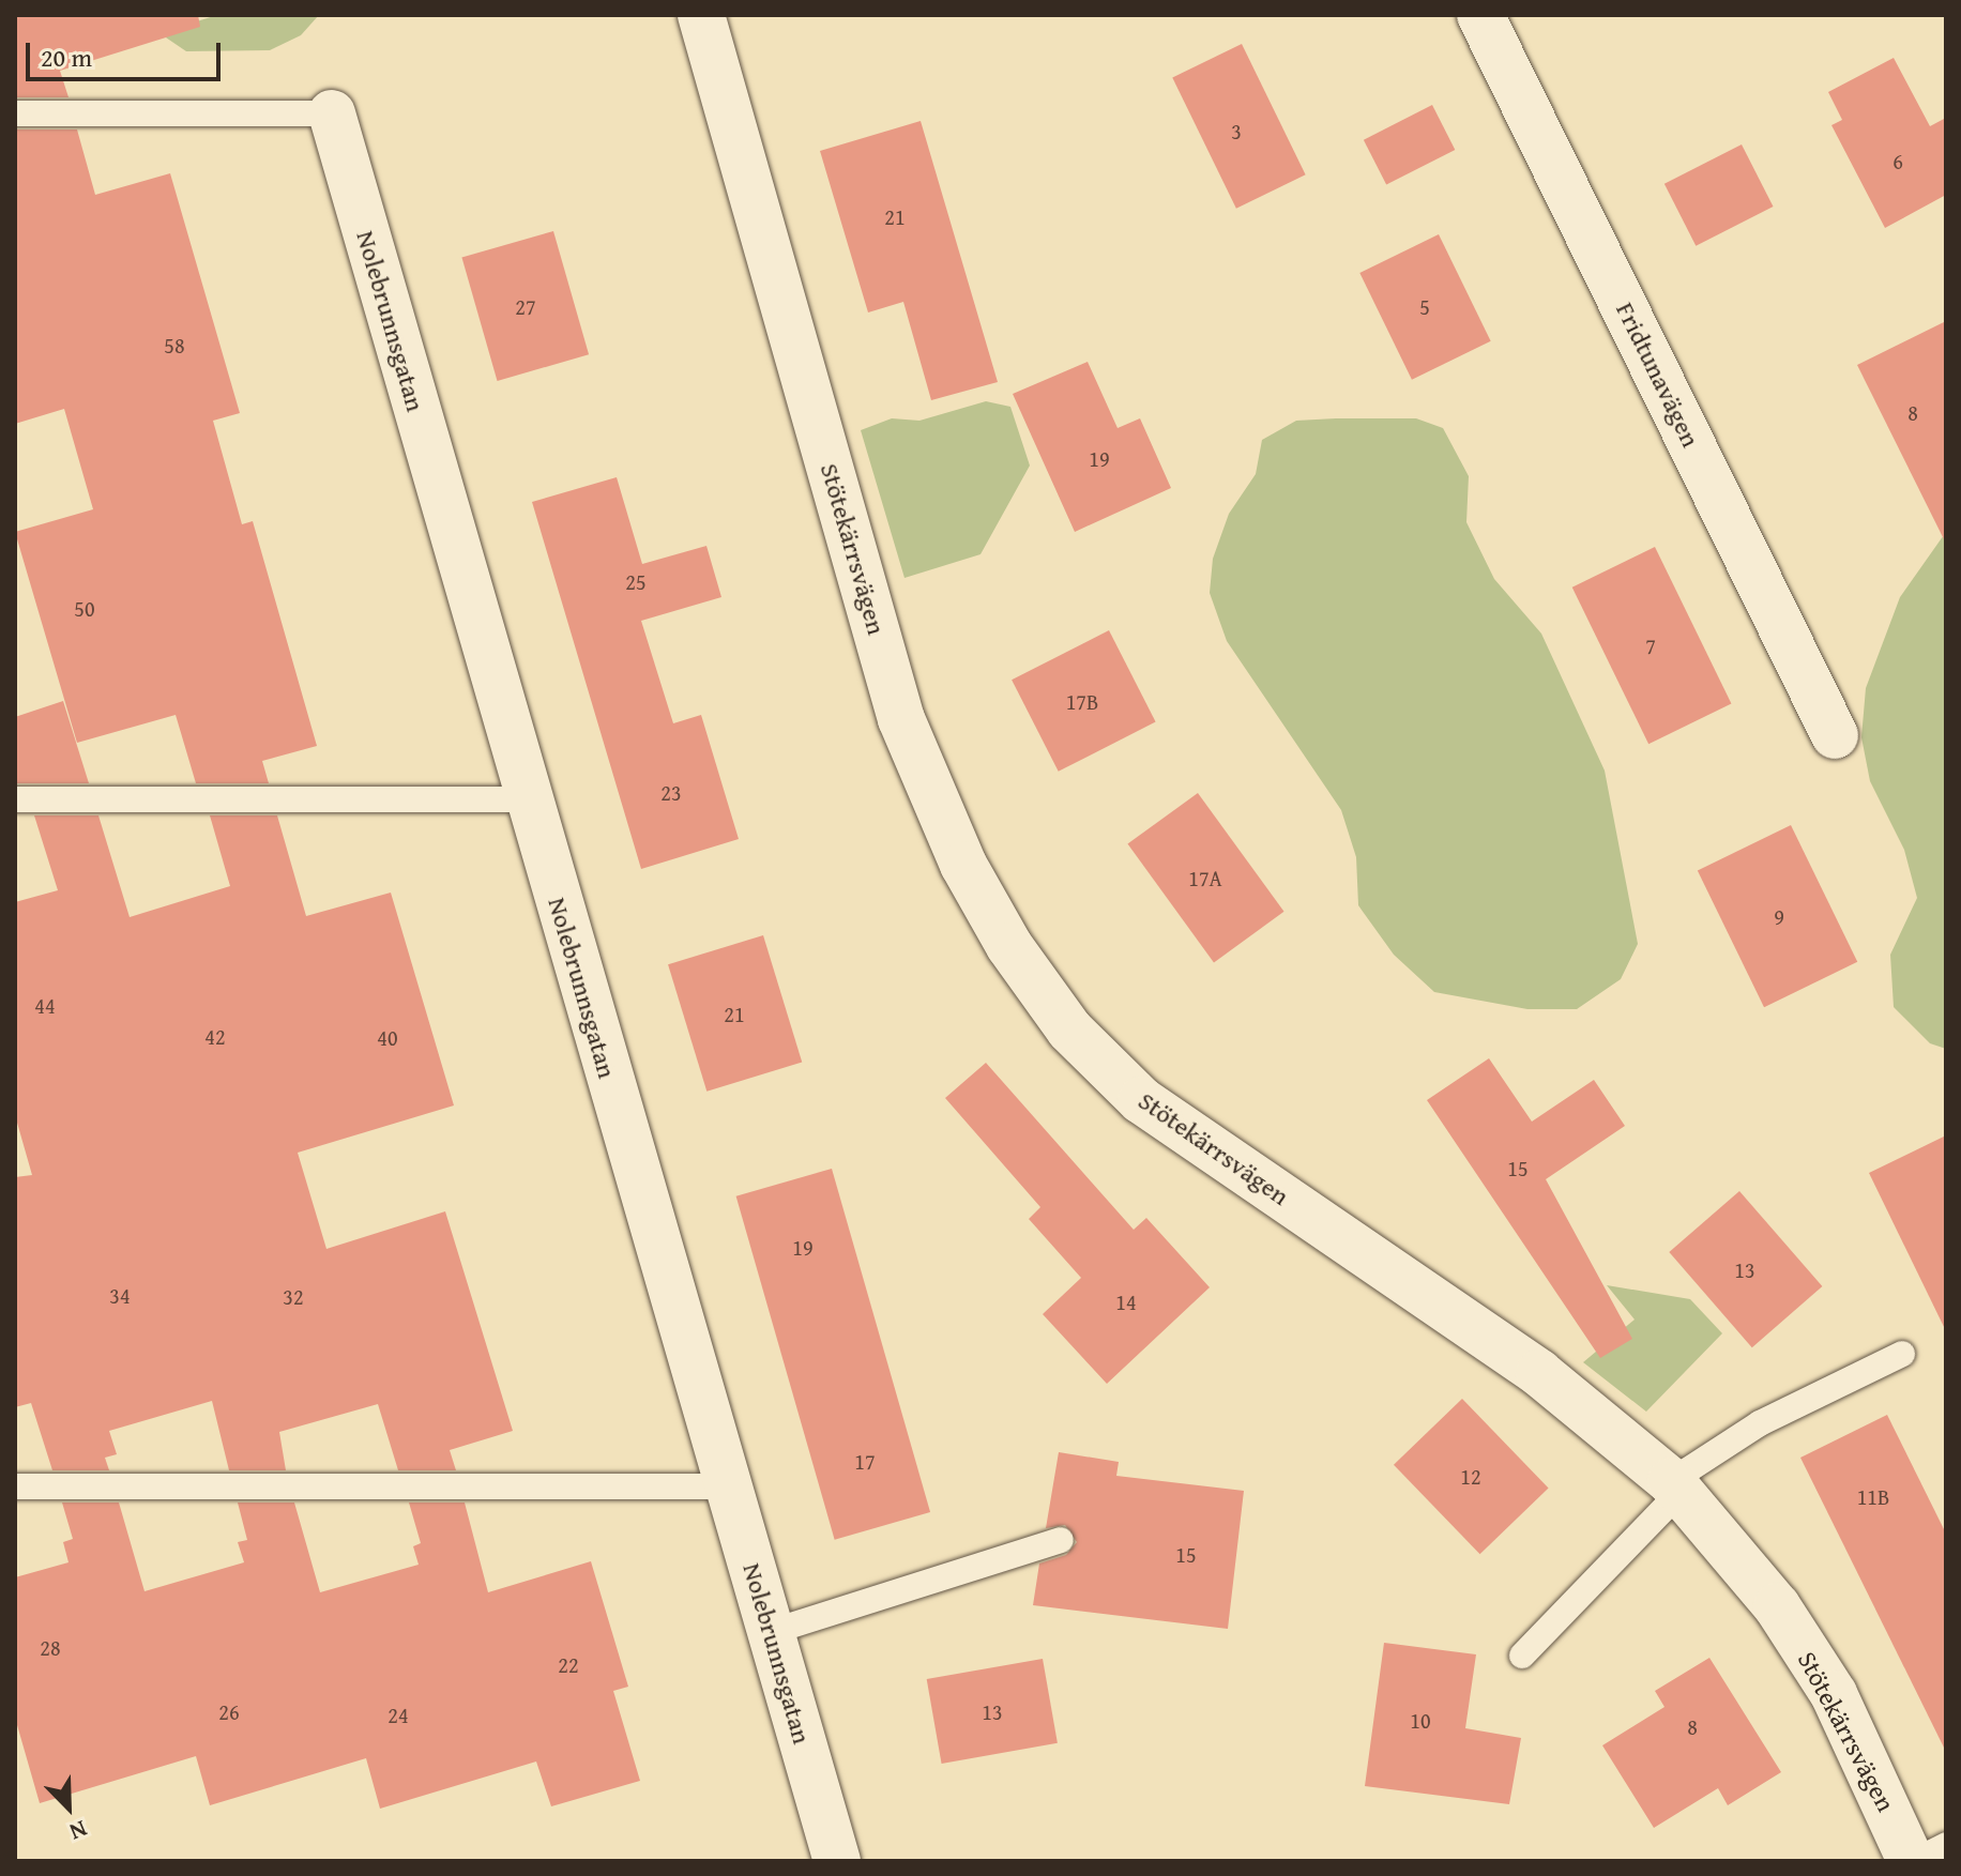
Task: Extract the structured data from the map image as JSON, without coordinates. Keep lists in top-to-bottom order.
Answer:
{
  "streets": {
    "street": ["Nolebrunnsgatan", "Fridtunavägen", "Stötekärrsvägen"]
  },
  "house_numbers": [
    "3",
    "6",
    "21",
    "27",
    "5",
    "58",
    "8",
    "19",
    "25",
    "50",
    "7",
    "17B",
    "23",
    "17A",
    "9",
    "44",
    "21",
    "42",
    "40",
    "15",
    "19",
    "13",
    "34",
    "32",
    "14",
    "17",
    "12",
    "11B",
    "15",
    "28",
    "22",
    "26",
    "13",
    "24",
    "10",
    "8"
  ],
  "scale_bar": "20 m",
  "north": "bottom right"
}
